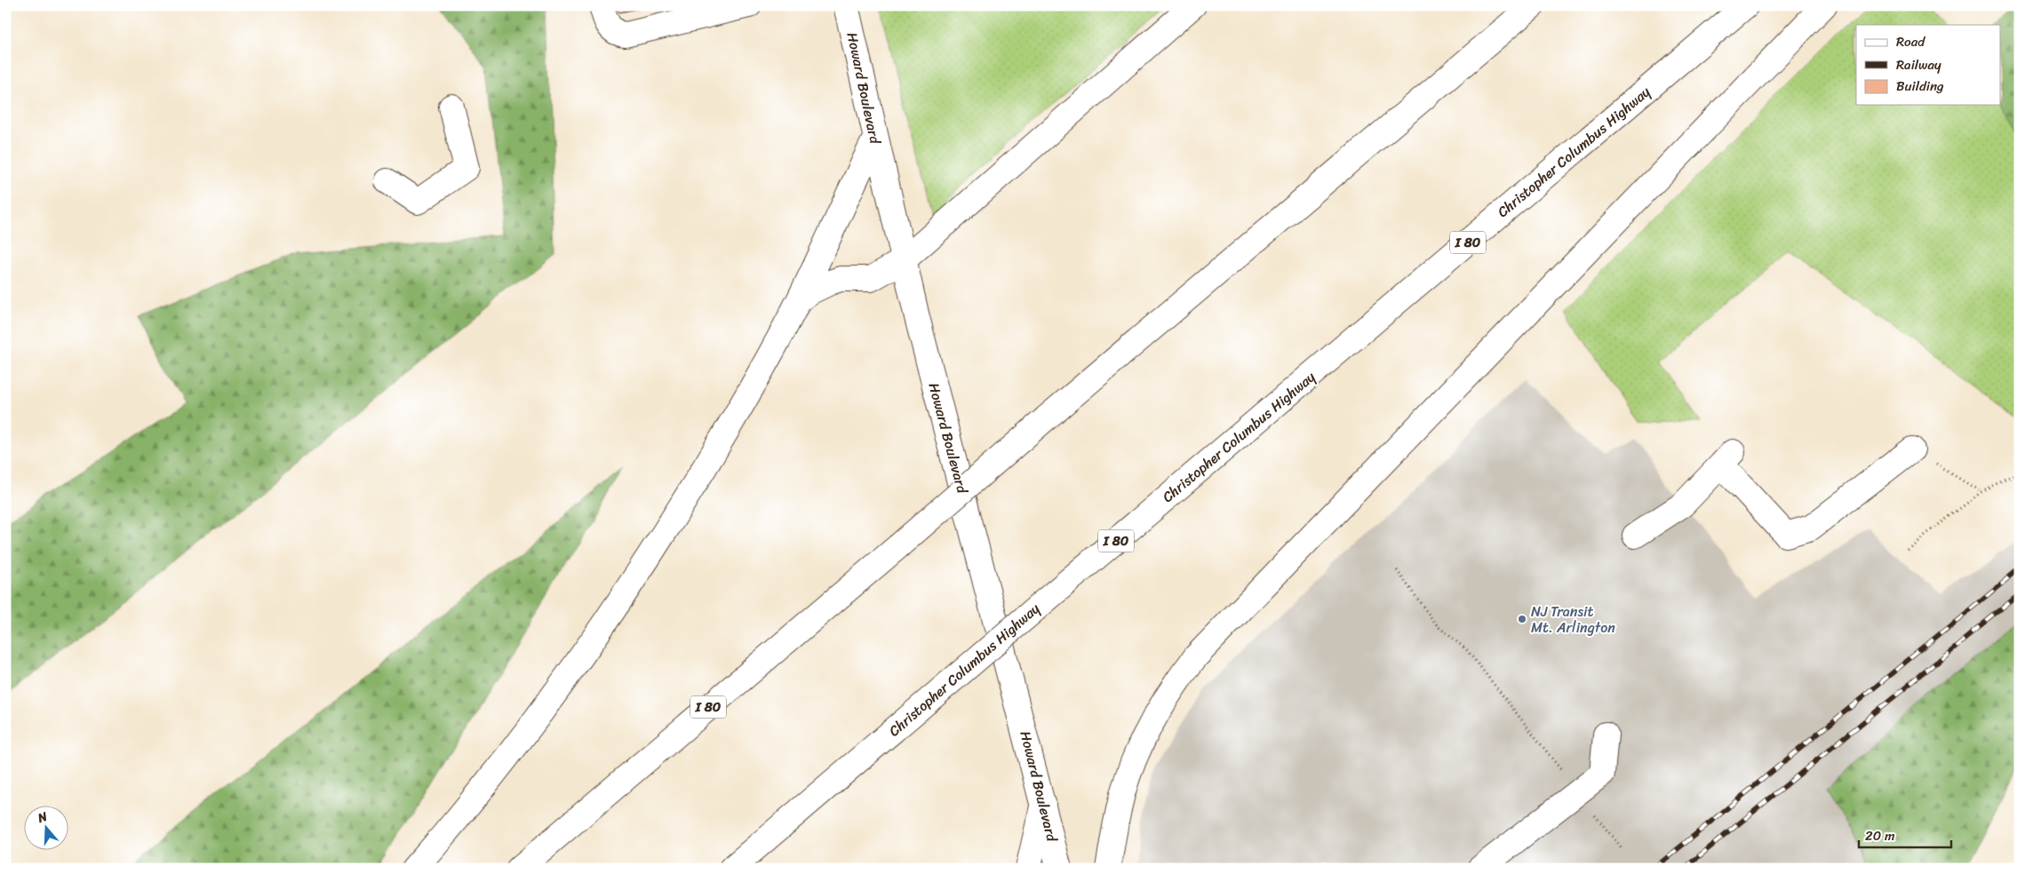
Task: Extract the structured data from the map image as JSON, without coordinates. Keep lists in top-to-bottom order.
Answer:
{
  "streets": {
    "main road": ["Howard Boulevard", "Christopher Columbus Highway", "I 80"]
  },
  "places": ["NJ Transit Mt. Arlington"],
  "legend": ["Road", "Railway", "Building"],
  "scale_bar": "20 m",
  "north": "top"
}
